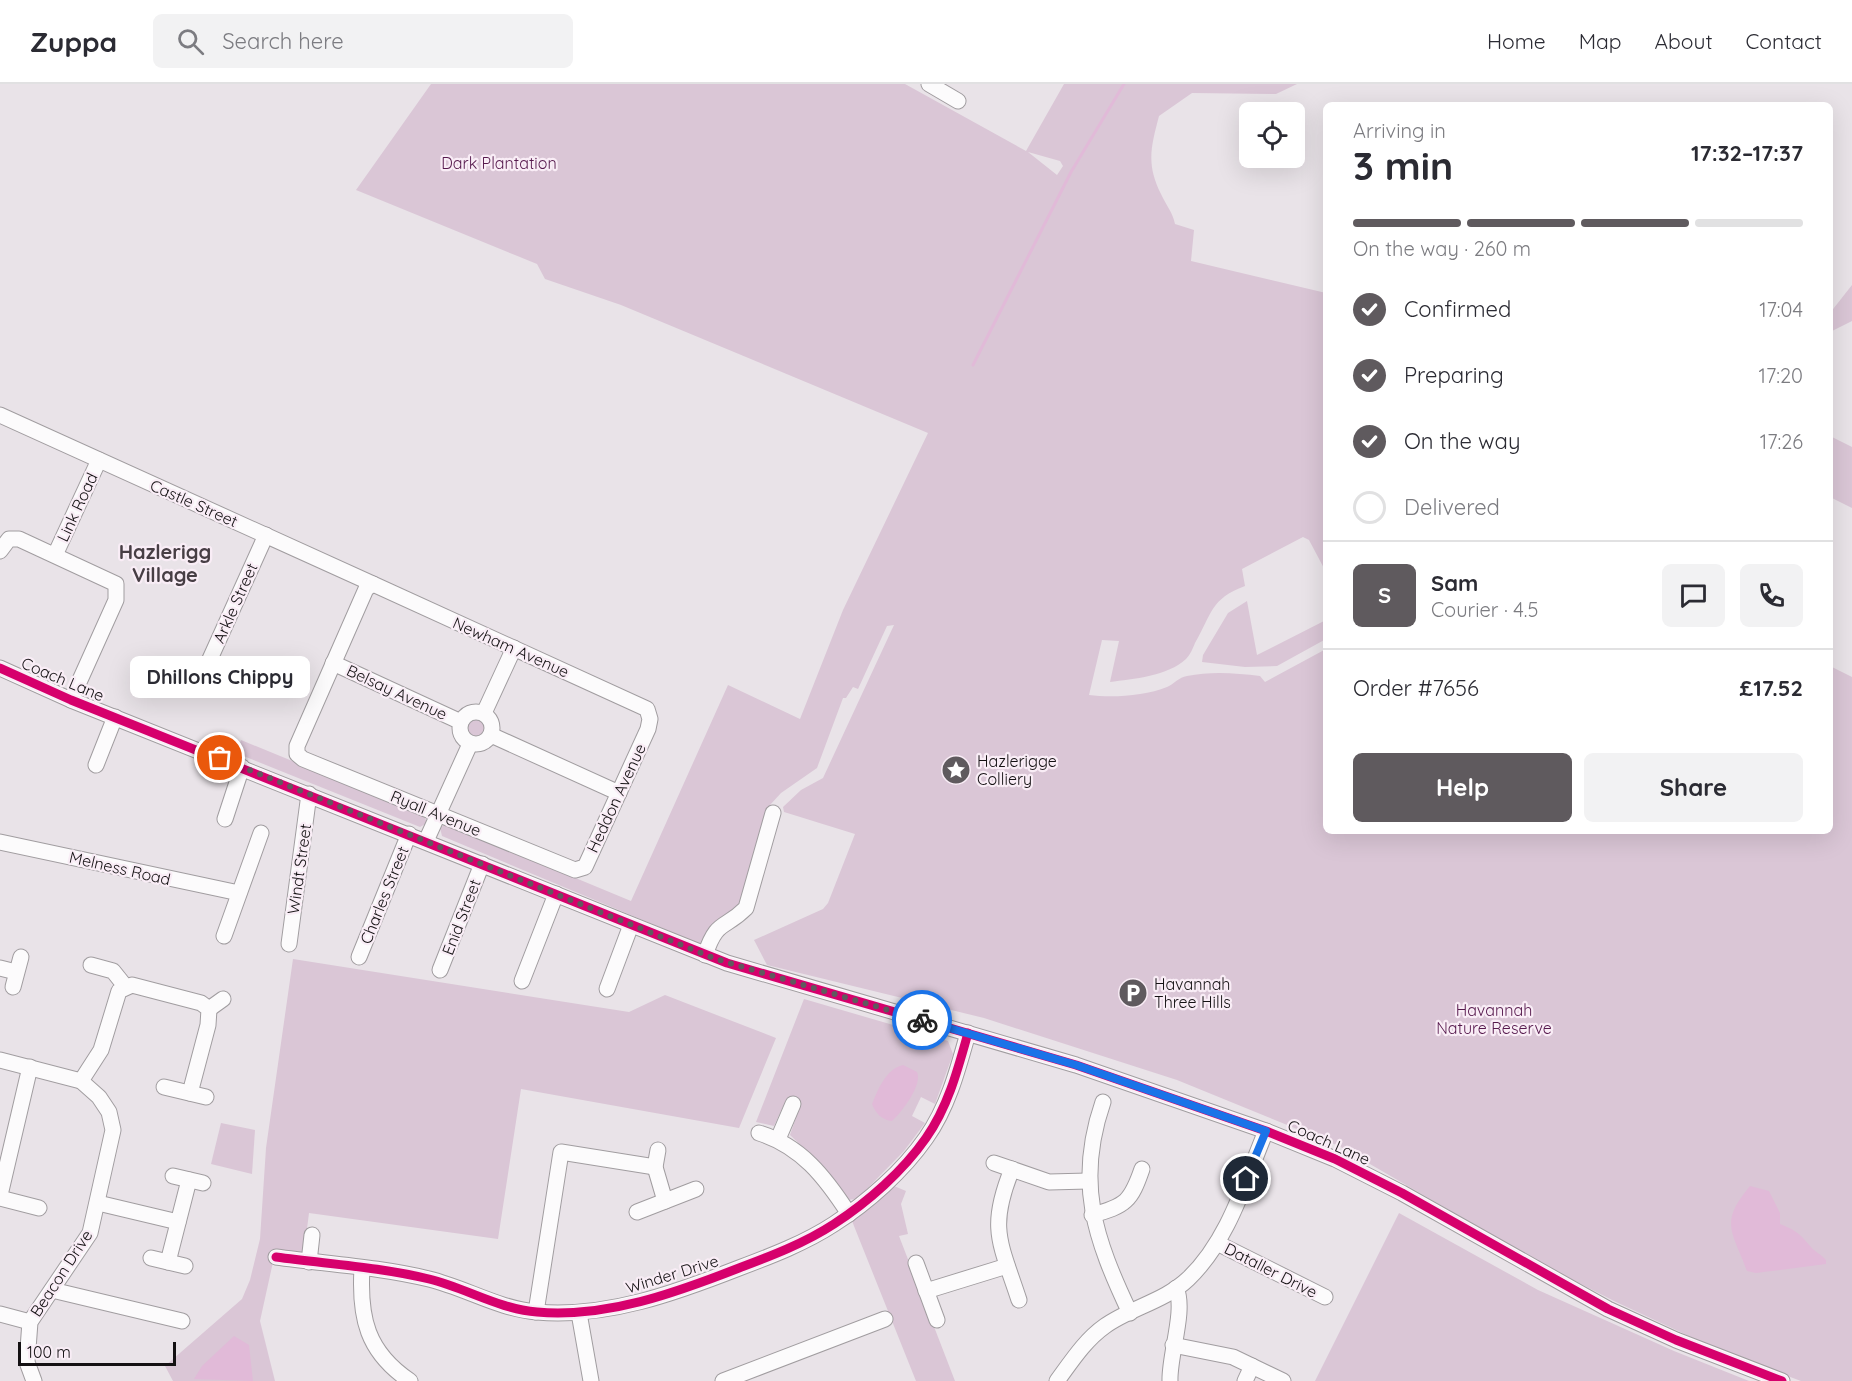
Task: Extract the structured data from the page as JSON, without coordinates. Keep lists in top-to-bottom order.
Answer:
{
  "streets": {
    "street": [
      "Castle Street",
      "Link Road",
      "Arkle Street",
      "Newham Avenue",
      "Coach Lane",
      "Belsay Avenue",
      "Heddon Avenue",
      "Ryall Avenue",
      "Melness Road",
      "Windt Street",
      "Charles Street",
      "Enid Street",
      "Dataller Drive",
      "Beacon Drive",
      "Winder Drive"
    ]
  },
  "crossings": [
    ["Castle Street", "Link Road"],
    ["Castle Street", "Arkle Street"],
    ["Castle Street", "Newham Avenue"],
    ["Newham Avenue", "Heddon Avenue"],
    ["Coach Lane", "Windt Street"],
    ["Coach Lane", "Charles Street"],
    ["Coach Lane", "Enid Street"],
    ["Coach Lane", "Dataller Drive"],
    ["Coach Lane", "Winder Drive"],
    ["Belsay Avenue", "Ryall Avenue"],
    ["Heddon Avenue", "Ryall Avenue"]
  ],
  "districts": ["Hazlerigg Village"],
  "parks": ["Dark Plantation", "Havannah Nature Reserve"],
  "places": {
    "other": ["Dhillons Chippy"],
    "place": ["Hazlerigge Colliery"],
    "parking": ["Havannah Three Hills"]
  },
  "scale_bar": "100 m",
  "page": {
    "header": "Zuppa",
    "search": "Search here",
    "nav": [
      "Home",
      "Map",
      "About",
      "Contact"
    ],
    "heading": ["3 min", "Arriving in", "17:32–17:37"],
    "panel": [
      "Sam",
      "Courier · 4.5",
      "Order #7656",
      "£17.52"
    ],
    "bar": "On the way · 260 m",
    "list": [
      ["Confirmed", "17:04"],
      ["Preparing", "17:20"],
      ["On the way", "17:26"],
      "Delivered"
    ],
    "round": "S",
    "bubble": "Dhillons Chippy",
    "buttons": ["Help", "Share"],
    "scale": "100 m"
  }
}
